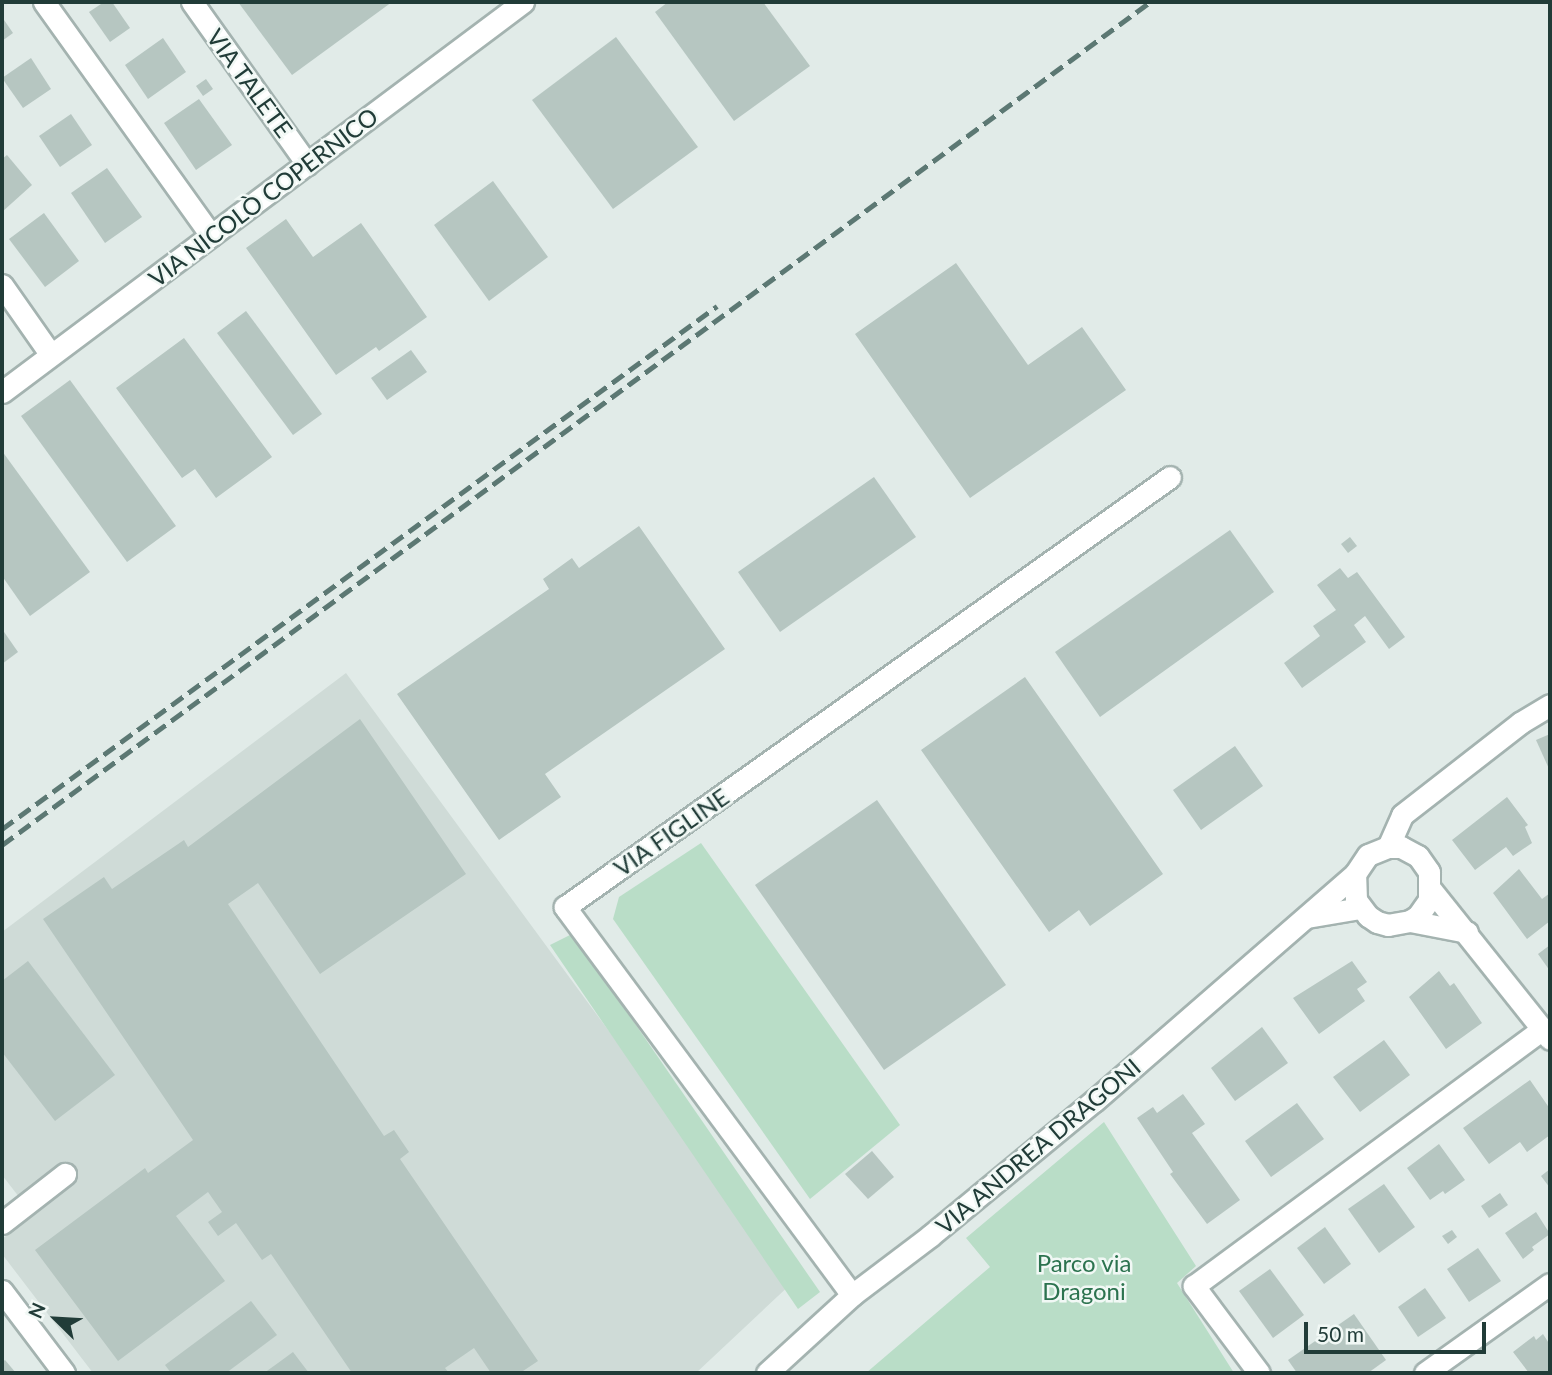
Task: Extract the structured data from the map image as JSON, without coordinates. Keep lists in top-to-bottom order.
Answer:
{
  "streets": {
    "street": [
      "VIA TALETE",
      "VIA NICOLÒ COPERNICO",
      "VIA FIGLINE",
      "VIA ANDREA DRAGONI"
    ]
  },
  "crossings": [
    ["VIA TALETE", "VIA NICOLÒ COPERNICO"],
    ["VIA FIGLINE", "VIA ANDREA DRAGONI"]
  ],
  "parks": ["Parco via Dragoni"],
  "scale_bar": "50 m",
  "north": "top left"
}
